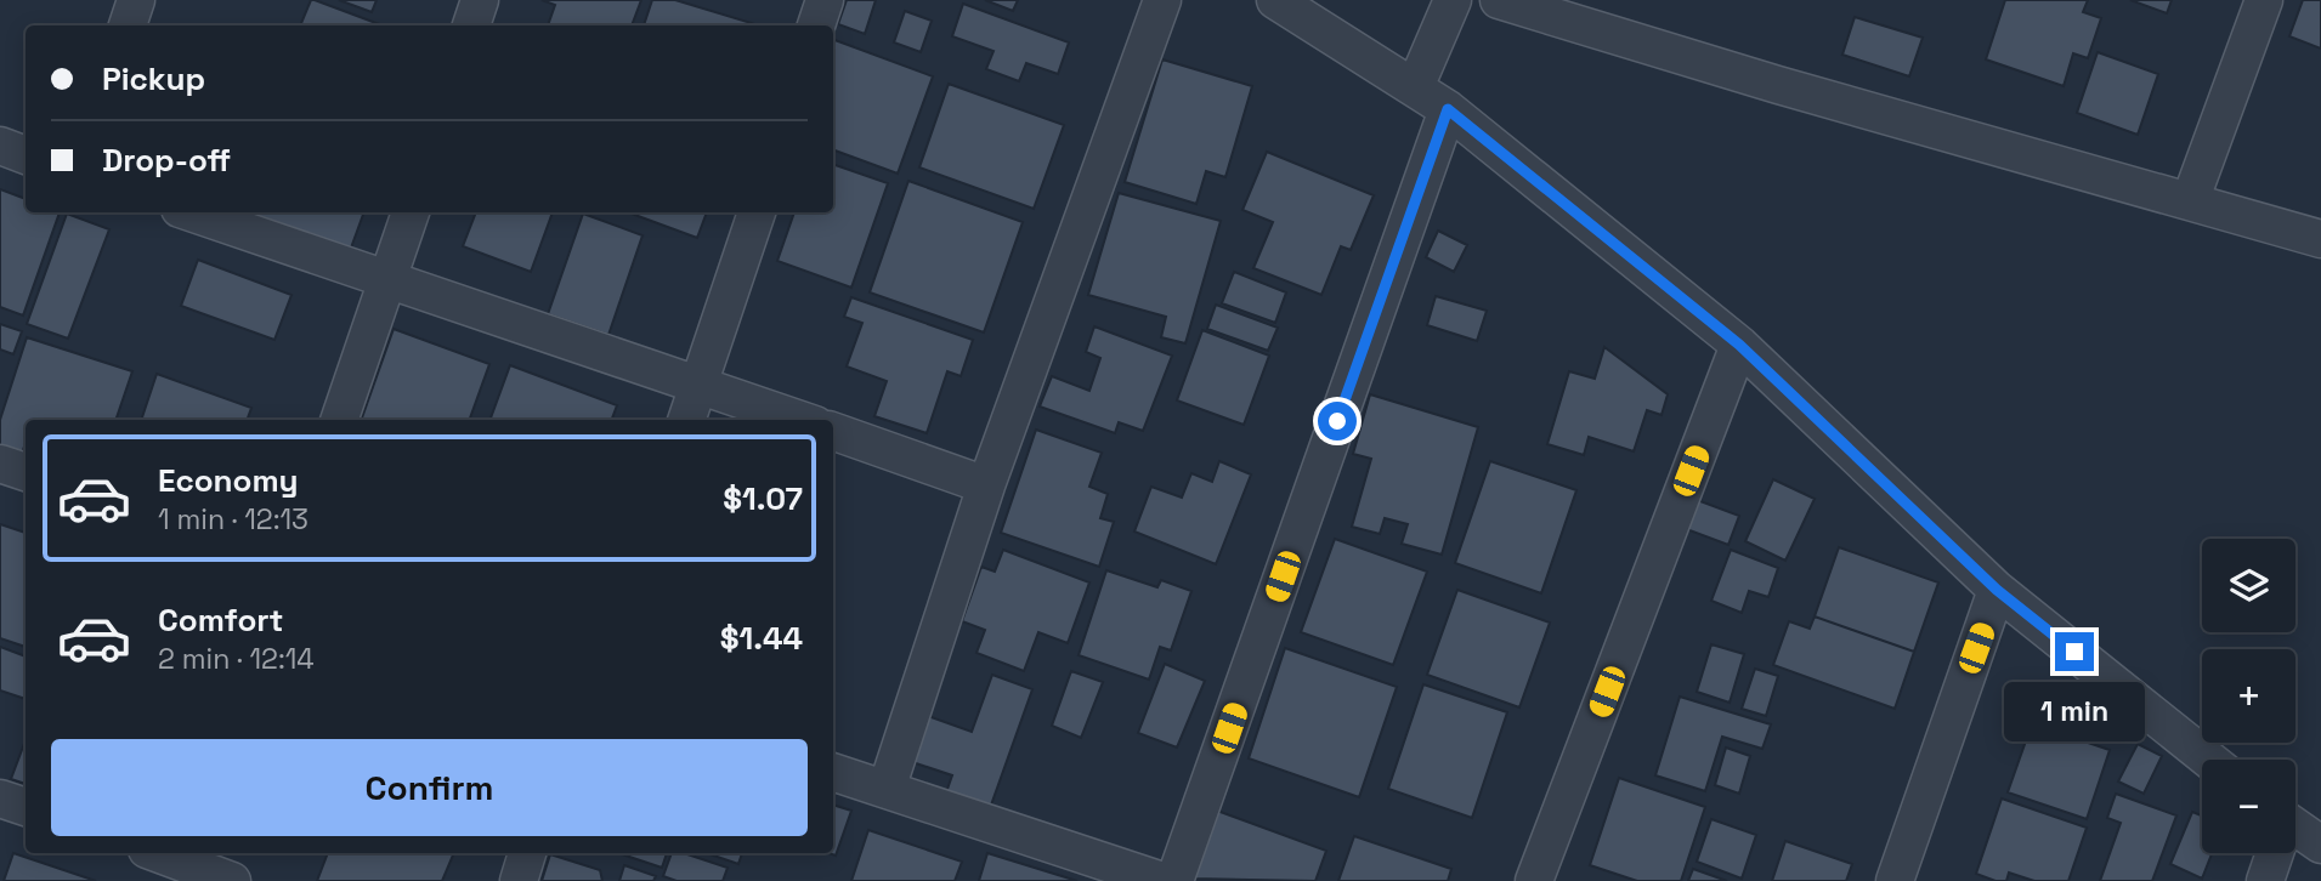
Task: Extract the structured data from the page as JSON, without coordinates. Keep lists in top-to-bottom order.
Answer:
{
  "page": {
    "banner": ["Pickup", "Drop-off"],
    "list": [
      {
        "name": "Economy",
        "note": "1 min · 12:13",
        "value": "$1.07"
      },
      {
        "name": "Comfort",
        "note": "2 min · 12:14",
        "value": "$1.44"
      }
    ],
    "map_buttons": ["+", "−"],
    "bubble": "1 min",
    "buttons": "Confirm"
  }
}
